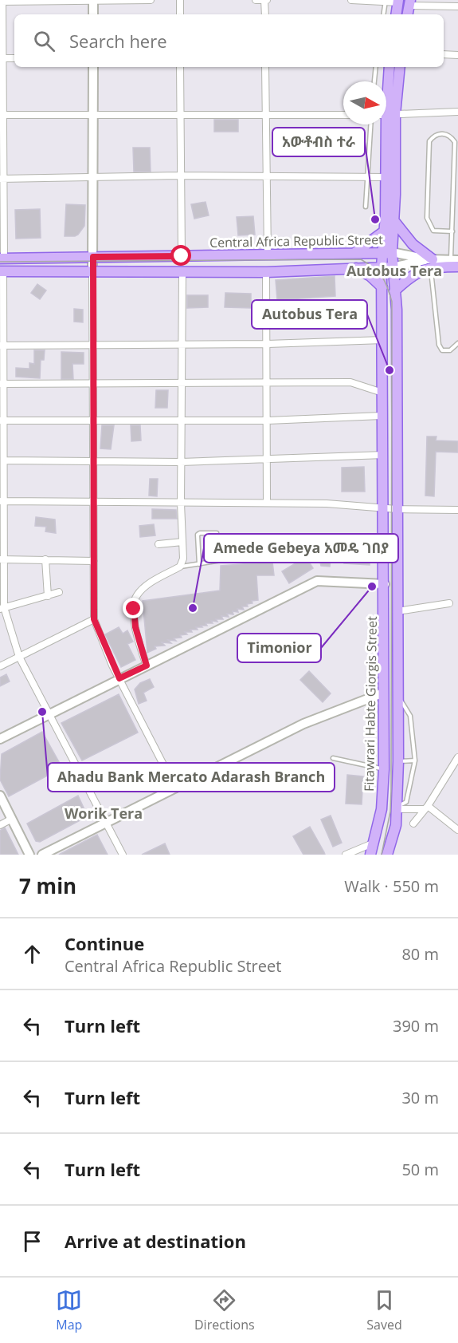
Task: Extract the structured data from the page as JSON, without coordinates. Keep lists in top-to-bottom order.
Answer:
{
  "streets": {
    "main road": ["Central Africa Republic Street", "Fitawrari Habte Giorgis Street"]
  },
  "crossings": [
    ["Central Africa Republic Street", "Fitawrari Habte Giorgis Street"]
  ],
  "districts": ["Autobus Tera", "Worik Tera"],
  "places": [
    "አውቶብስ ተራ",
    "Autobus Tera",
    "Timonior",
    "Amede Gebeya አመዴ ገበያ",
    "Ahadu Bank Mercato Adarash Branch"
  ],
  "north": "right",
  "page": {
    "search": "Search here",
    "heading": ["7 min", "Walk · 550 m"],
    "list": [
      ["Continue", "Central Africa Republic Street", "80 m"],
      ["Turn left", "390 m"],
      ["Turn left", "30 m"],
      ["Turn left", "50 m"],
      "Arrive at destination"
    ],
    "nav": ["Map", "Directions", "Saved"]
  }
}
